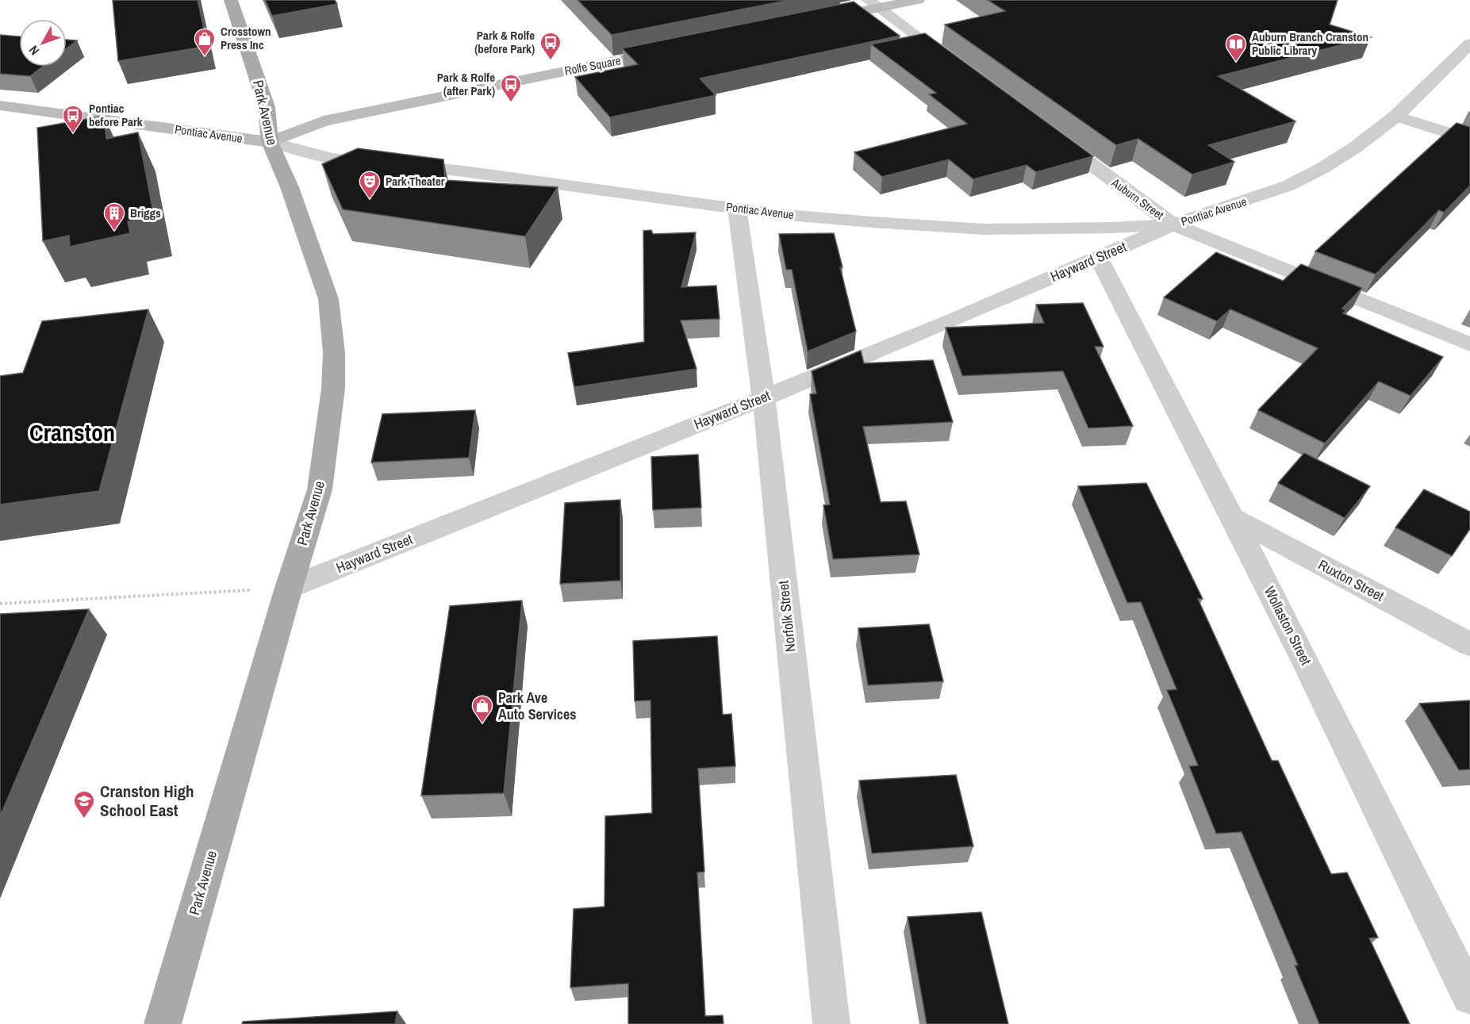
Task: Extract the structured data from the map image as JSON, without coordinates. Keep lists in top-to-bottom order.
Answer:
{
  "streets": {
    "main road": ["Rolfe Square", "Park Avenue", "Pontiac Avenue"],
    "street": [
      "Auburn Street",
      "Hayward Street",
      "Ruxton Street",
      "Norfolk Street",
      "Wollaston Street"
    ]
  },
  "crossings": [
    ["Rolfe Square", "Park Avenue"],
    ["Rolfe Square", "Pontiac Avenue"],
    ["Park Avenue", "Pontiac Avenue"],
    ["Park Avenue", "Hayward Street"],
    ["Pontiac Avenue", "Auburn Street"],
    ["Pontiac Avenue", "Hayward Street"],
    ["Pontiac Avenue", "Norfolk Street"],
    ["Auburn Street", "Hayward Street"],
    ["Hayward Street", "Norfolk Street"],
    ["Hayward Street", "Wollaston Street"],
    ["Ruxton Street", "Wollaston Street"]
  ],
  "districts": ["Cranston"],
  "places": {
    "shop": ["Crosstown Press Inc", "Park Ave Auto Services"],
    "bus stop": ["Park & Rolfe (before Park)", "Park & Rolfe (after Park)", "Pontiac before Park"],
    "library": ["Auburn Branch Cranston Public Library"],
    "theatre": ["Park Theater"],
    "building": ["Briggs"],
    "school or university": ["Cranston High School East"]
  },
  "north": "bottom left"
}
